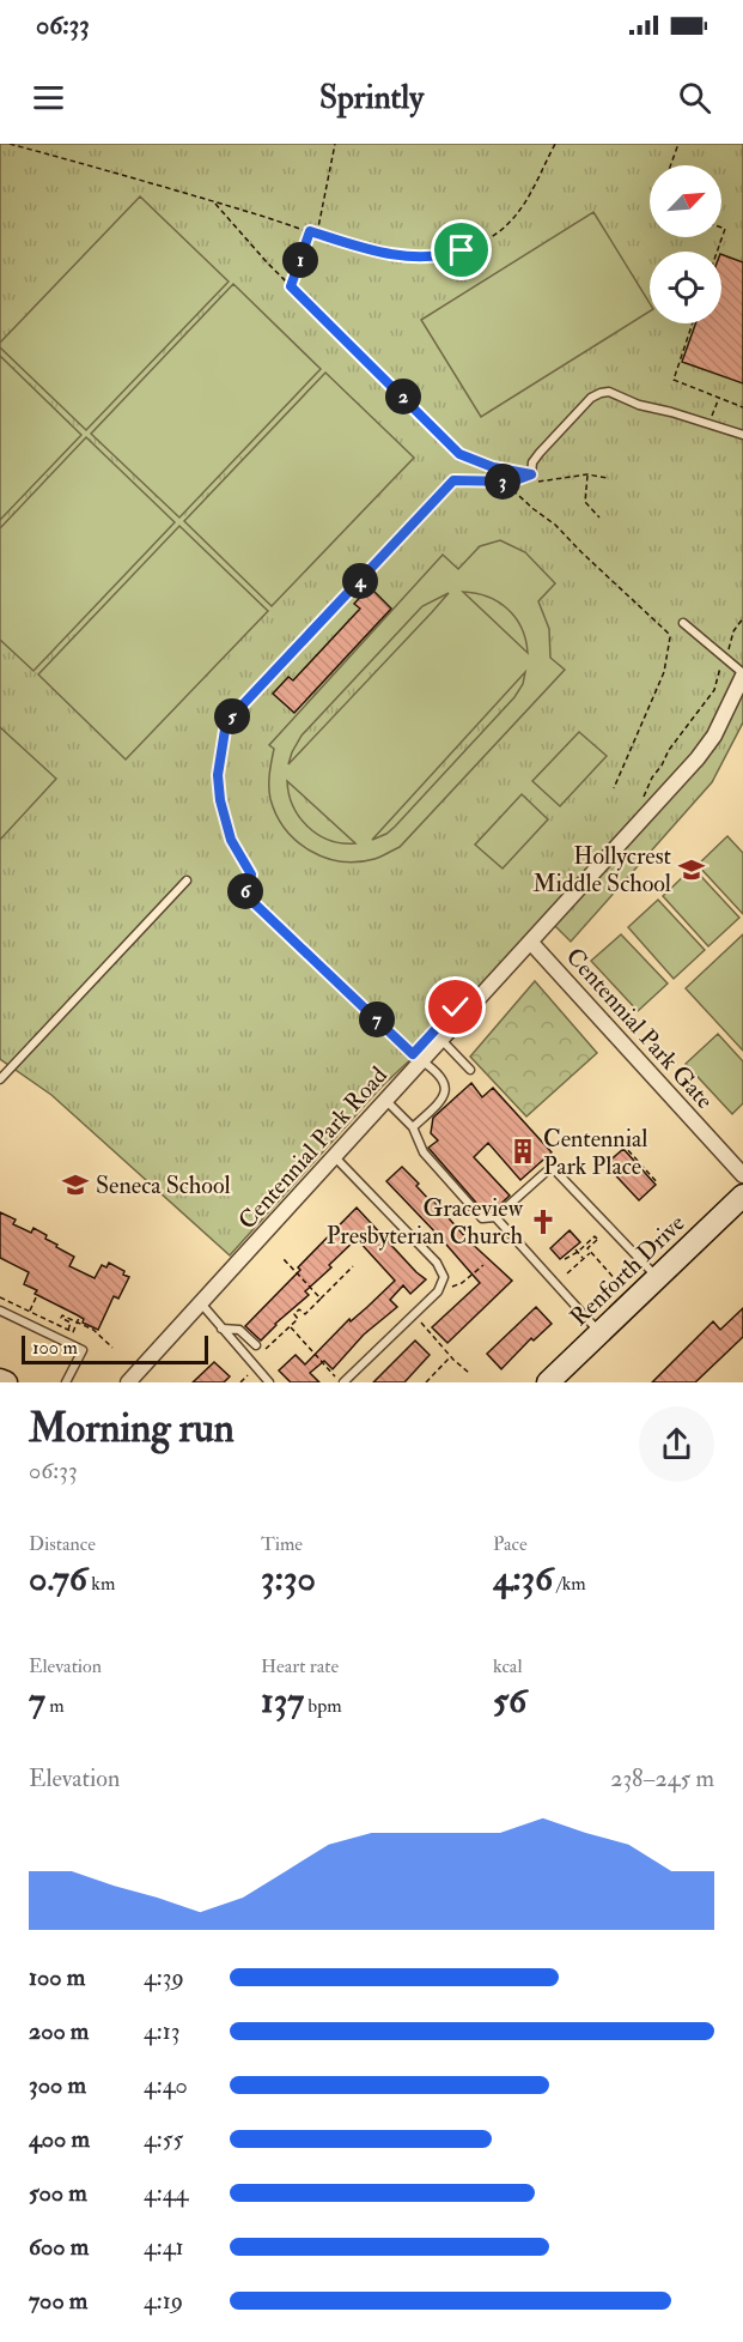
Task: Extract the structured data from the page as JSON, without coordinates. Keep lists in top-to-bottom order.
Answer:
{
  "streets": {
    "main road": ["Renforth Drive"],
    "street": ["Centennial Park Gate", "Centennial Park Road"]
  },
  "crossings": [
    ["Centennial Park Gate", "Centennial Park Road"]
  ],
  "places": {
    "school or university": ["Hollycrest Middle School", "Seneca School"],
    "building": ["Centennial Park Place"],
    "church": ["Graceview Presbyterian Church"]
  },
  "scale_bar": "100 m",
  "north": "top right",
  "page": {
    "status": "06:33",
    "header": "Sprintly",
    "pins": [
      "1",
      "2",
      "3",
      "4",
      "5",
      "6",
      "7"
    ],
    "scale": "100 m",
    "heading": ["Morning run", "06:33"],
    "stats": [
      ["Distance", "0.76 km"],
      ["Time", "3:30"],
      ["Pace", "4:36 /km"],
      ["Elevation", "7 m"],
      ["Heart rate", "137 bpm"],
      ["kcal", "56"]
    ],
    "chart": ["Elevation", "238–245 m"],
    "list": [
      {
        "name": "100 m",
        "note": "4:39"
      },
      {
        "name": "200 m",
        "note": "4:13"
      },
      {
        "name": "300 m",
        "note": "4:40"
      },
      {
        "name": "400 m",
        "note": "4:55"
      },
      {
        "name": "500 m",
        "note": "4:44"
      },
      {
        "name": "600 m",
        "note": "4:41"
      },
      {
        "name": "700 m",
        "note": "4:19"
      }
    ]
  }
}
